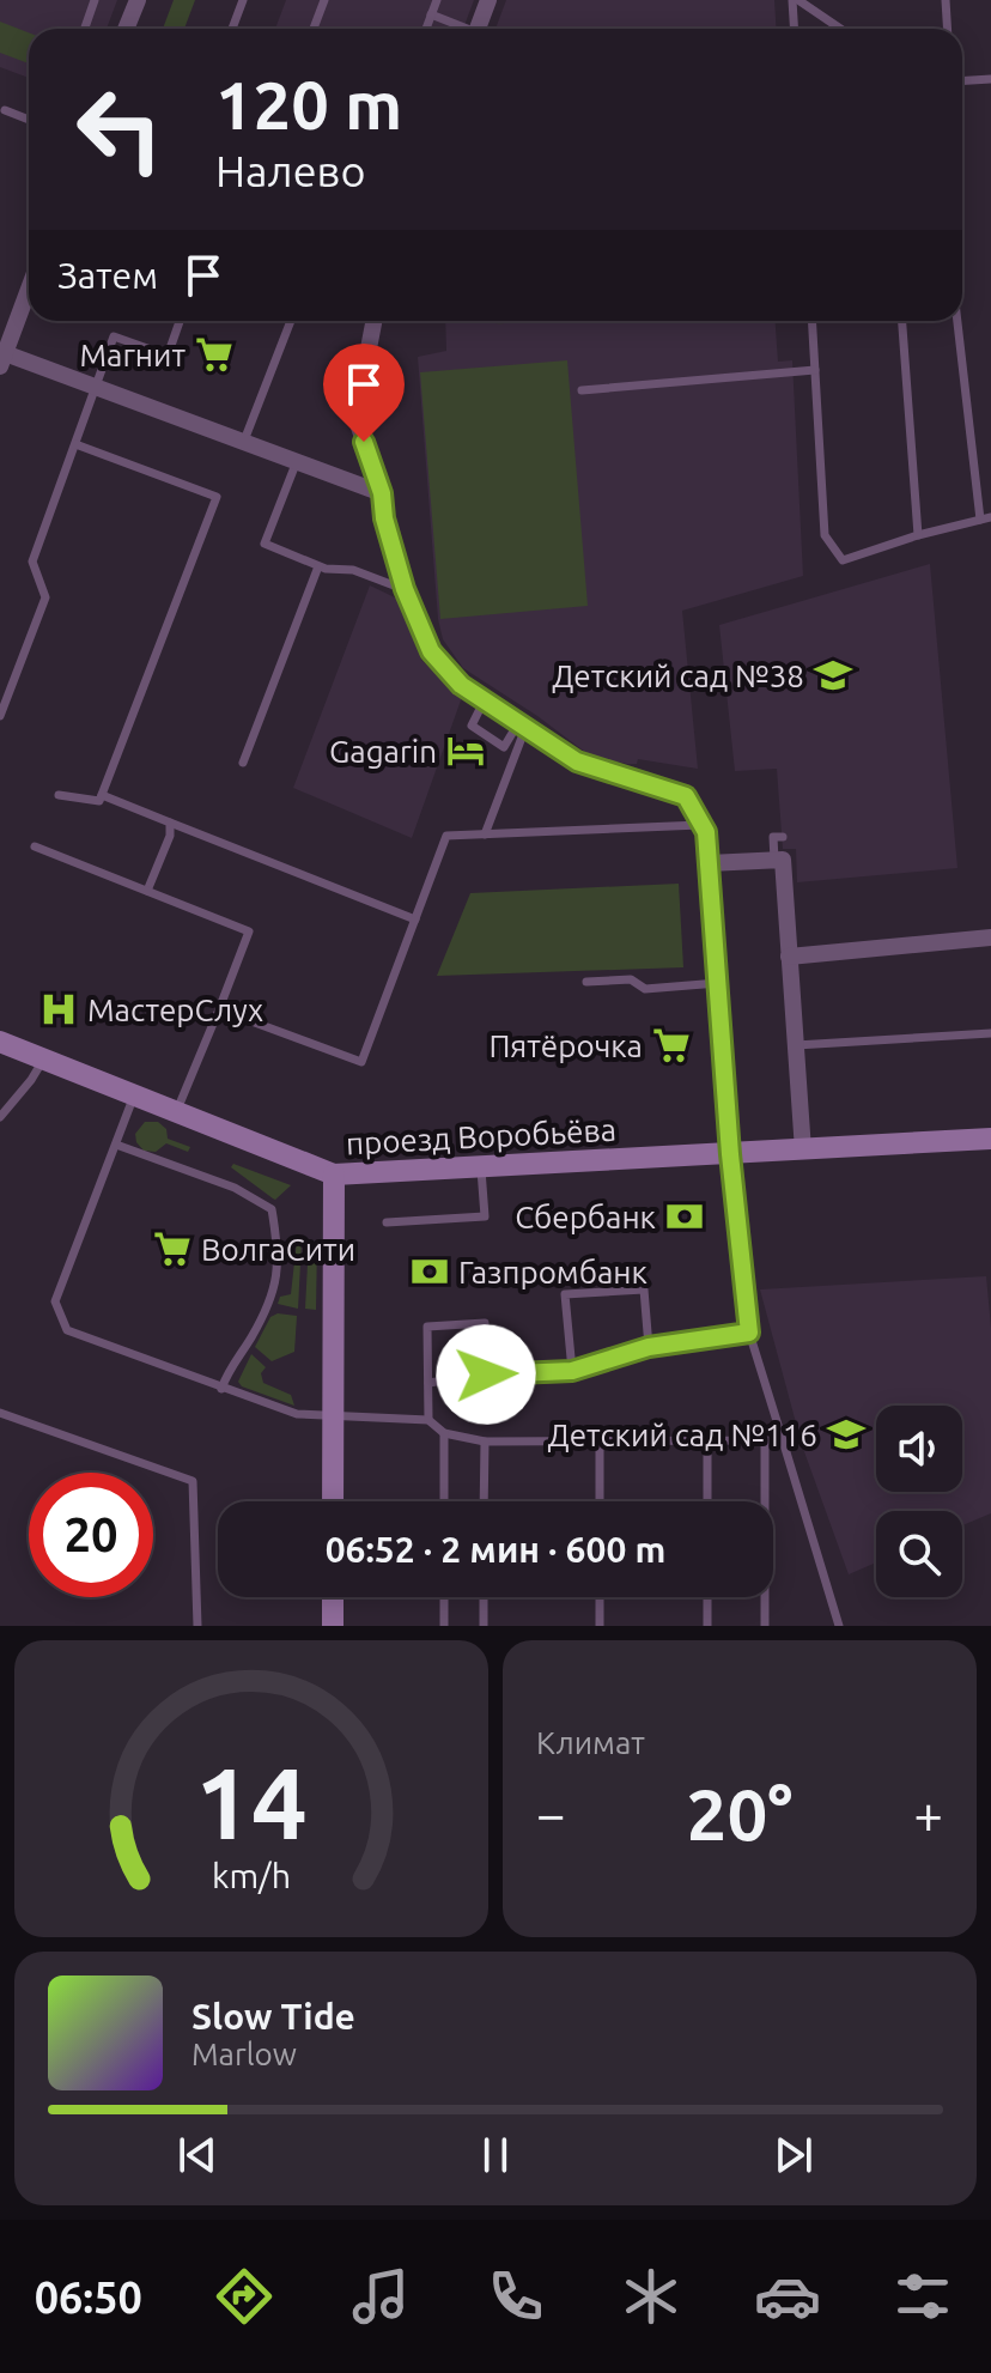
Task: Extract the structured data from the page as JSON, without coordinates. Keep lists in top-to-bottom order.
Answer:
{
  "streets": {
    "main road": ["проезд Воробьёва"]
  },
  "places": {
    "supermarket": ["Магнит", "Пятёрочка", "ВолгаСити"],
    "school or university": ["Детский сад №38", "Детский сад №116"],
    "hotel": ["Gagarin"],
    "hospital": ["МастерСлух"],
    "bank": ["Сбербанк", "Газпромбанк"]
  },
  "page": {
    "turn": ["120 m", "Налево"],
    "then": "Затем",
    "limit": "20",
    "trip": "06:52 · 2 мин · 600 m",
    "tile": "Климат",
    "heat": ["−", "20°", "+"],
    "song": ["Slow Tide", "Marlow"],
    "tabs": "06:50",
    "gauge": ["14", "km/h"]
  }
}
